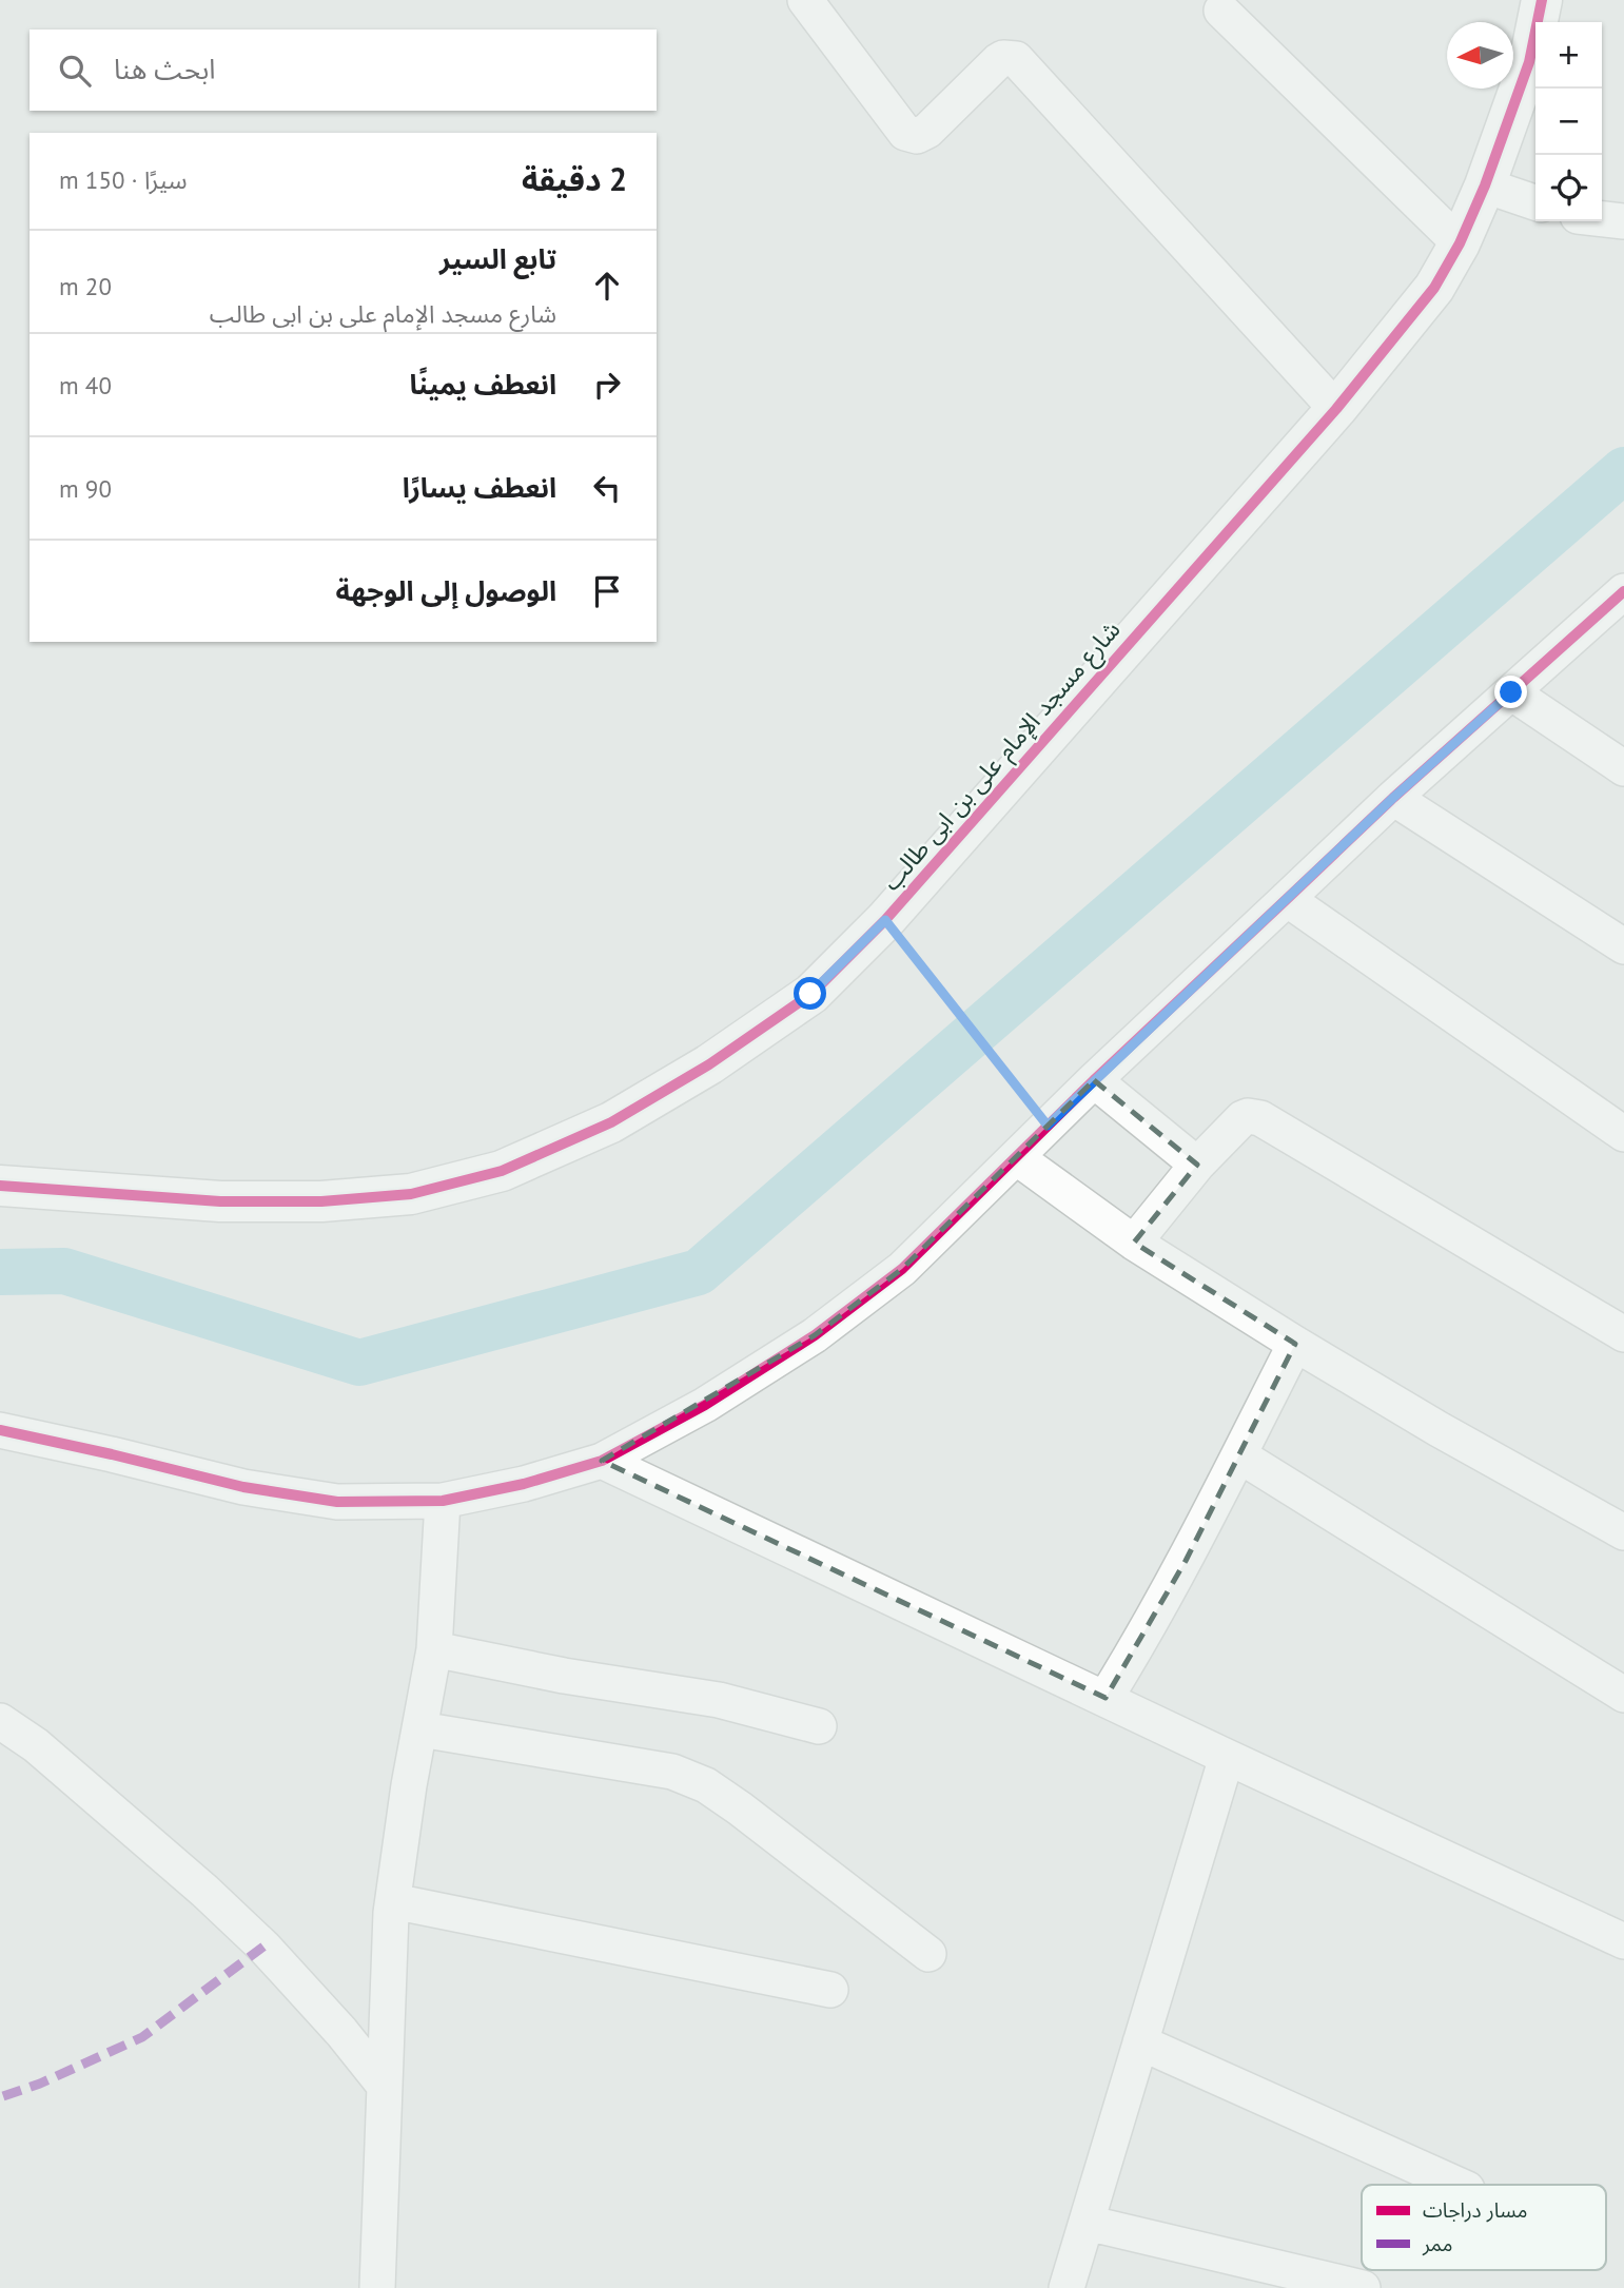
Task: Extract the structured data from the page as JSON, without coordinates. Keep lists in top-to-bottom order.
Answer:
{
  "streets": {
    "street": ["شارع مسجد الإمام على بن ابى طالب"]
  },
  "legend": ["مسار دراجات", "ممر"],
  "north": "left",
  "page": {
    "map_buttons": ["+", "−"],
    "search": "ابحث هنا",
    "heading": ["2 دقيقة", "سيرًا · 150 m"],
    "list": [
      ["تابع السير", "شارع مسجد الإمام على بن ابى طالب", "20 m"],
      ["انعطف يمينًا", "40 m"],
      ["انعطف يسارًا", "90 m"],
      "الوصول إلى الوجهة"
    ]
  }
}
